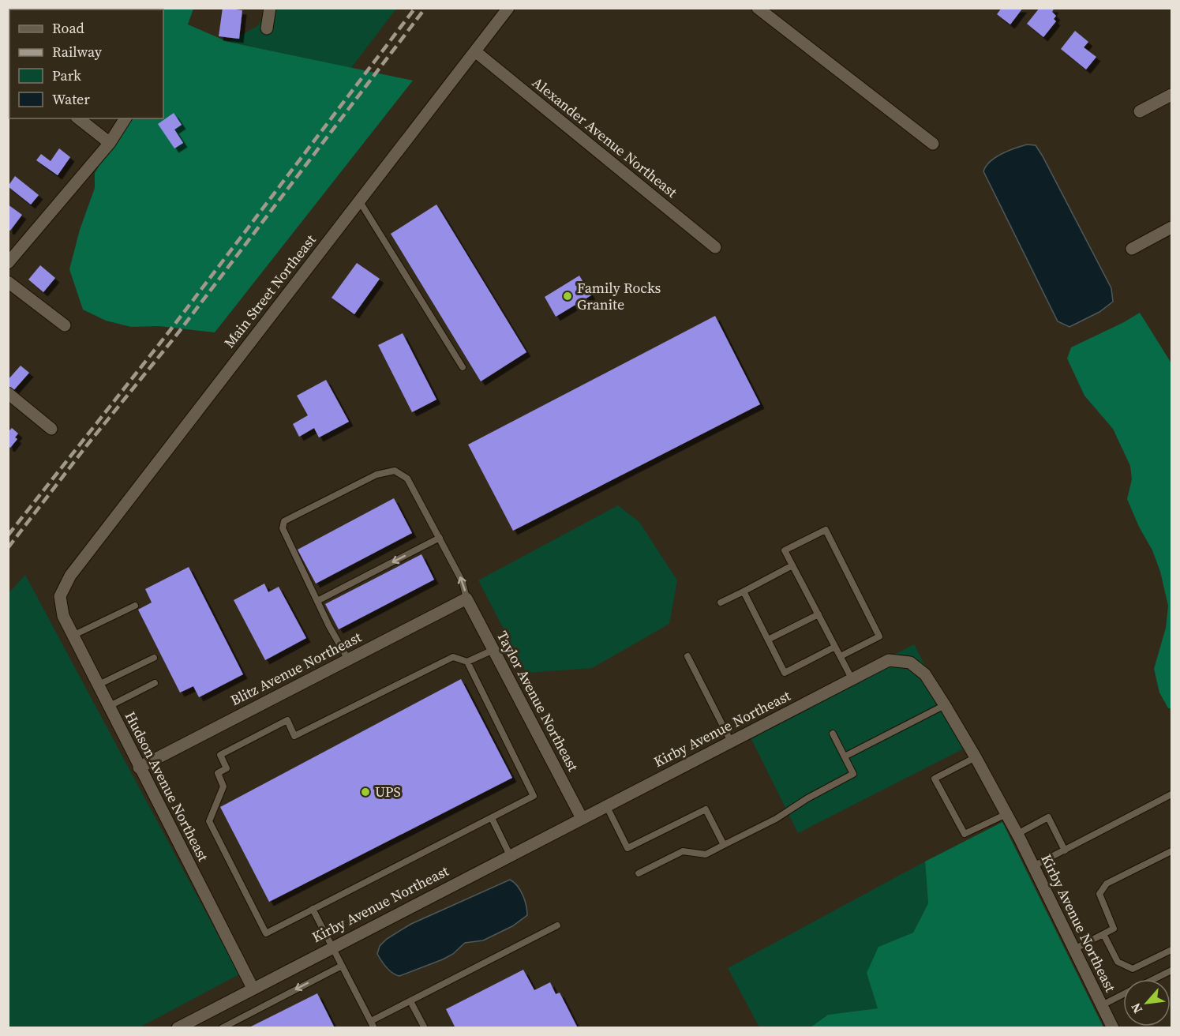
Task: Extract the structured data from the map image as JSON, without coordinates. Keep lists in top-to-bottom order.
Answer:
{
  "streets": {
    "street": [
      "Alexander Avenue Northeast",
      "Main Street Northeast",
      "Blitz Avenue Northeast",
      "Taylor Avenue Northeast",
      "Kirby Avenue Northeast",
      "Hudson Avenue Northeast"
    ]
  },
  "crossings": [
    ["Alexander Avenue Northeast", "Main Street Northeast"],
    ["Main Street Northeast", "Hudson Avenue Northeast"],
    ["Blitz Avenue Northeast", "Taylor Avenue Northeast"],
    ["Blitz Avenue Northeast", "Hudson Avenue Northeast"],
    ["Taylor Avenue Northeast", "Kirby Avenue Northeast"],
    ["Kirby Avenue Northeast", "Hudson Avenue Northeast"]
  ],
  "places": ["Family Rocks Granite", "UPS"],
  "legend": [
    "Road",
    "Railway",
    "Park",
    "Water"
  ],
  "north": "bottom left"
}
